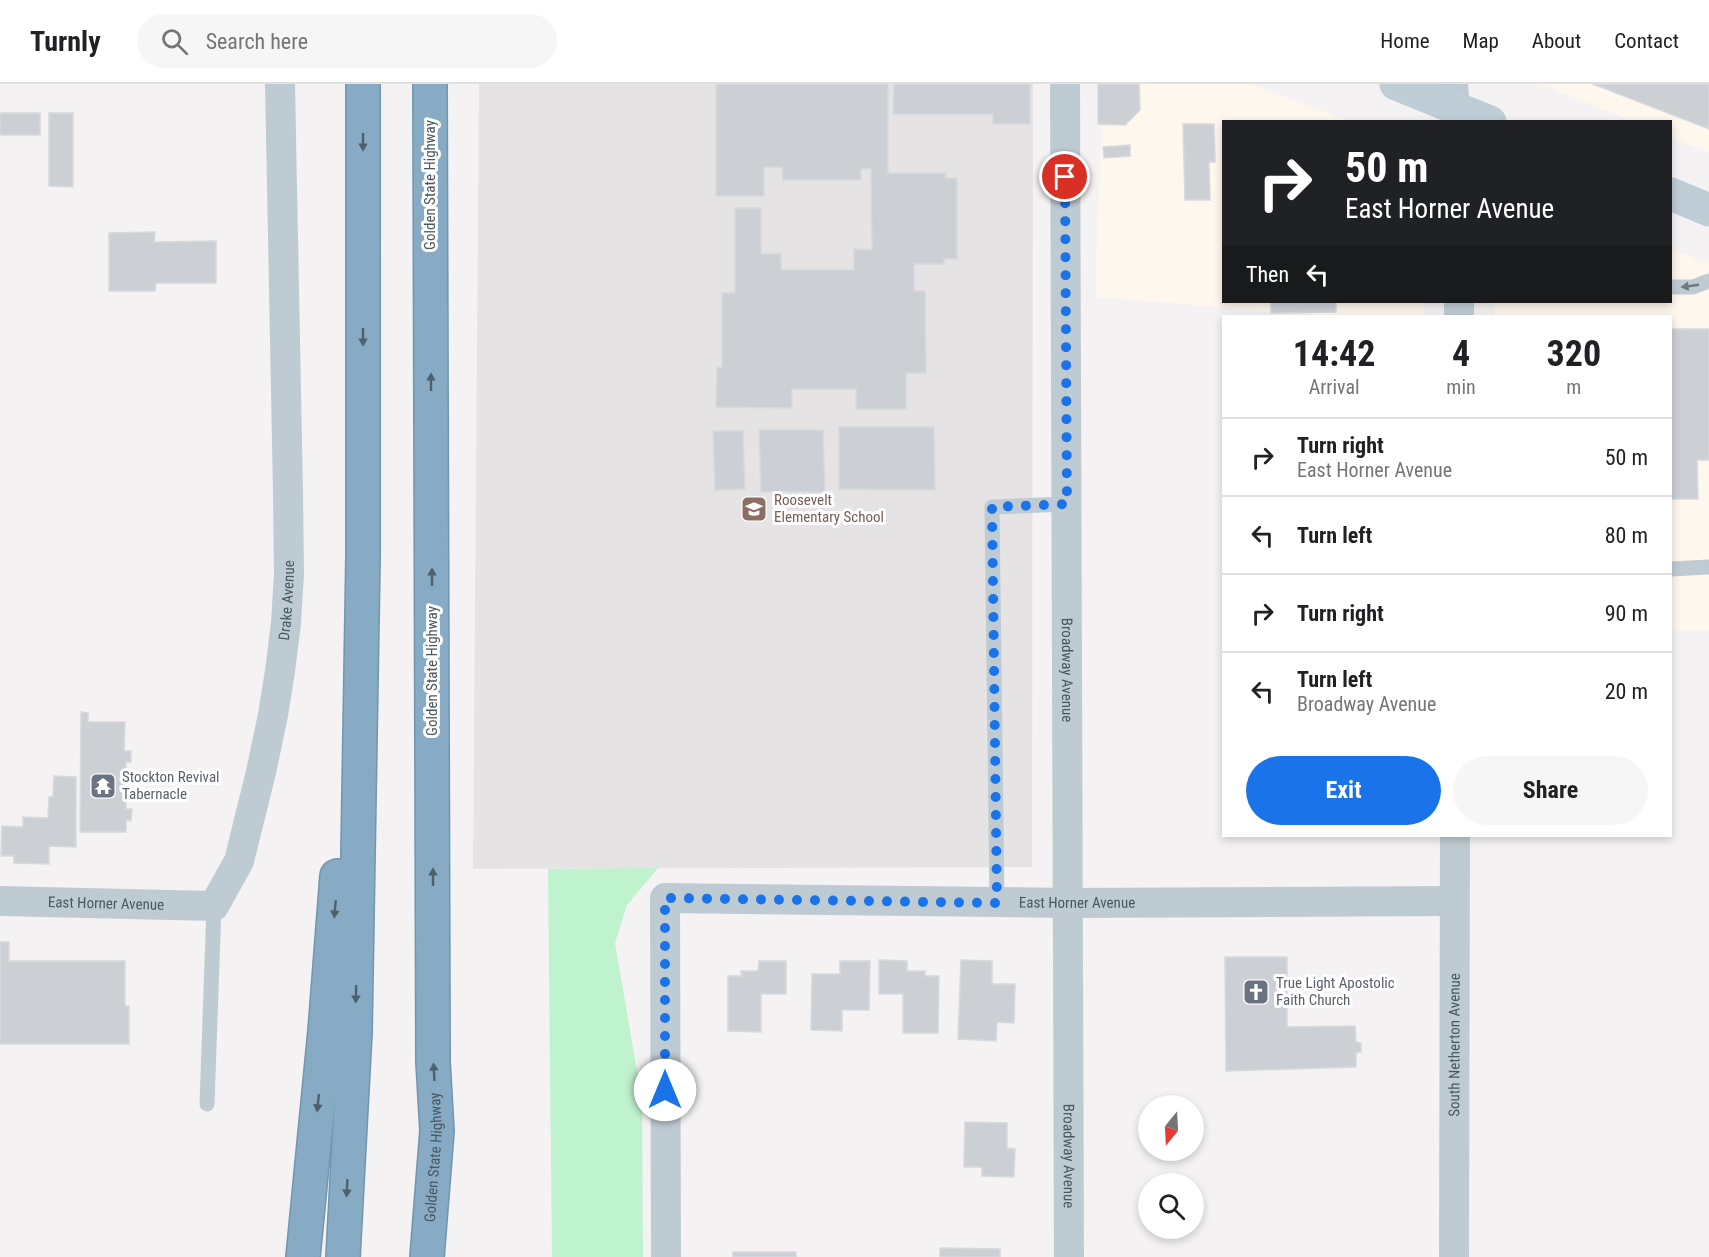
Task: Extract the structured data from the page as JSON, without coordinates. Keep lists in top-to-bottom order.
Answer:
{
  "streets": {
    "highway": ["Golden State Highway"],
    "street": [
      "Drake Avenue",
      "Broadway Avenue",
      "East Horner Avenue",
      "South Netherton Avenue"
    ]
  },
  "crossings": [
    ["Drake Avenue", "East Horner Avenue"],
    ["Broadway Avenue", "East Horner Avenue"],
    ["East Horner Avenue", "South Netherton Avenue"]
  ],
  "places": {
    "school or university": ["Roosevelt Elementary School"],
    "temple": ["Stockton Revival Tabernacle"],
    "church": ["True Light Apostolic Faith Church"]
  },
  "north": "bottom",
  "page": {
    "header": "Turnly",
    "search": "Search here",
    "nav": [
      "Home",
      "Map",
      "About",
      "Contact"
    ],
    "turn": ["50 m", "East Horner Avenue"],
    "then": "Then",
    "eta": [
      "14:42",
      "Arrival",
      "4",
      "min",
      "320",
      "m"
    ],
    "list": [
      {
        "name": "Turn right",
        "note": "East Horner Avenue",
        "value": "50 m"
      },
      {
        "name": "Turn left",
        "value": "80 m"
      },
      {
        "name": "Turn right",
        "value": "90 m"
      },
      {
        "name": "Turn left",
        "note": "Broadway Avenue",
        "value": "20 m"
      }
    ],
    "buttons": ["Exit", "Share"]
  }
}
